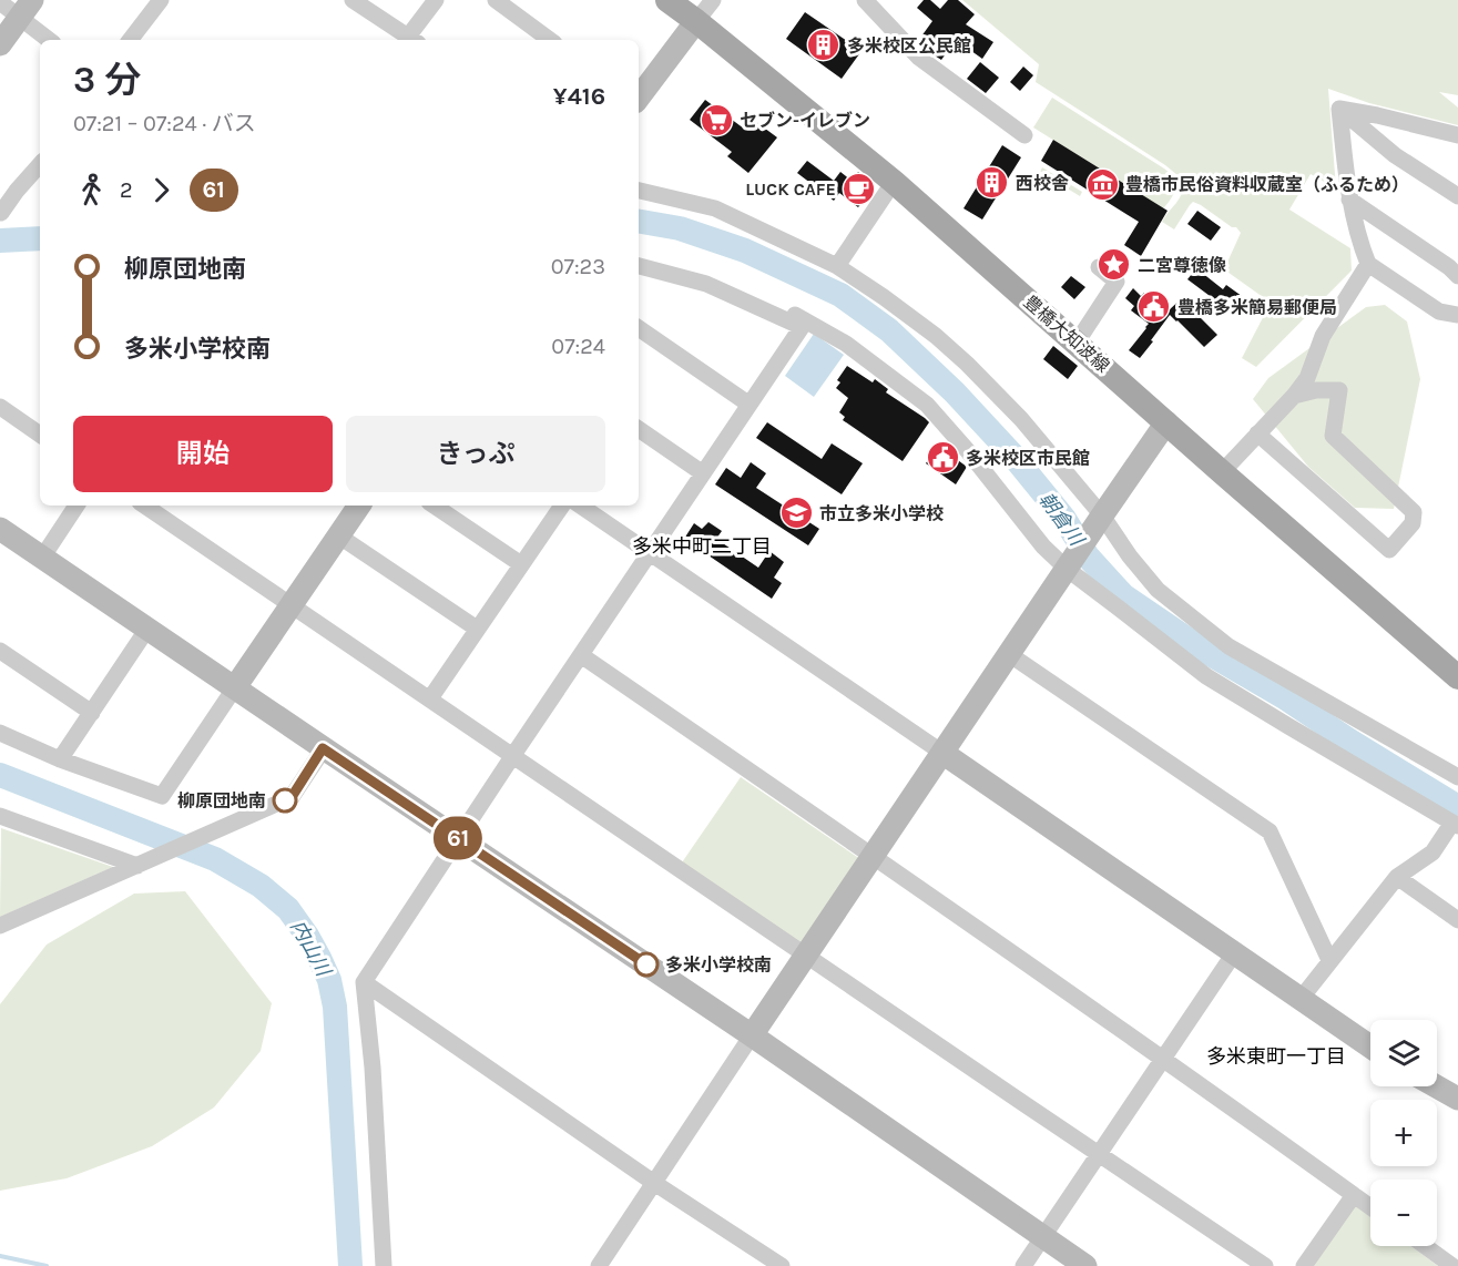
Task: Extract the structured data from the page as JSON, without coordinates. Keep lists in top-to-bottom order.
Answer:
{
  "streets": {
    "main road": ["豊橋大知波線"]
  },
  "districts": ["多米中町二丁目", "多米東町一丁目"],
  "water": ["朝倉川", "内山川"],
  "places": {
    "building": ["多米校区公民館", "西校舎"],
    "supermarket": ["セブン-イレブン"],
    "museum": ["豊橋市民俗資料収蔵室（ふるため）"],
    "cafe": ["LUCK CAFE"],
    "place": ["二宮尊徳像"],
    "public building": ["豊橋多米簡易郵便局", "多米校区市民館"],
    "school or university": ["市立多米小学校"],
    "other": ["柳原団地南", "多米小学校南"]
  },
  "lines": ["bus line 61"],
  "page": {
    "on_map": "61",
    "heading": ["3 分", "07:21 – 07:24 · バス", "¥416"],
    "legs": ["2", "61"],
    "list": [
      {
        "name": "柳原団地南",
        "value": "07:23"
      },
      {
        "name": "多米小学校南",
        "value": "07:24"
      }
    ],
    "buttons": ["開始", "きっぷ"],
    "map_buttons": ["+", "−"]
  }
}
